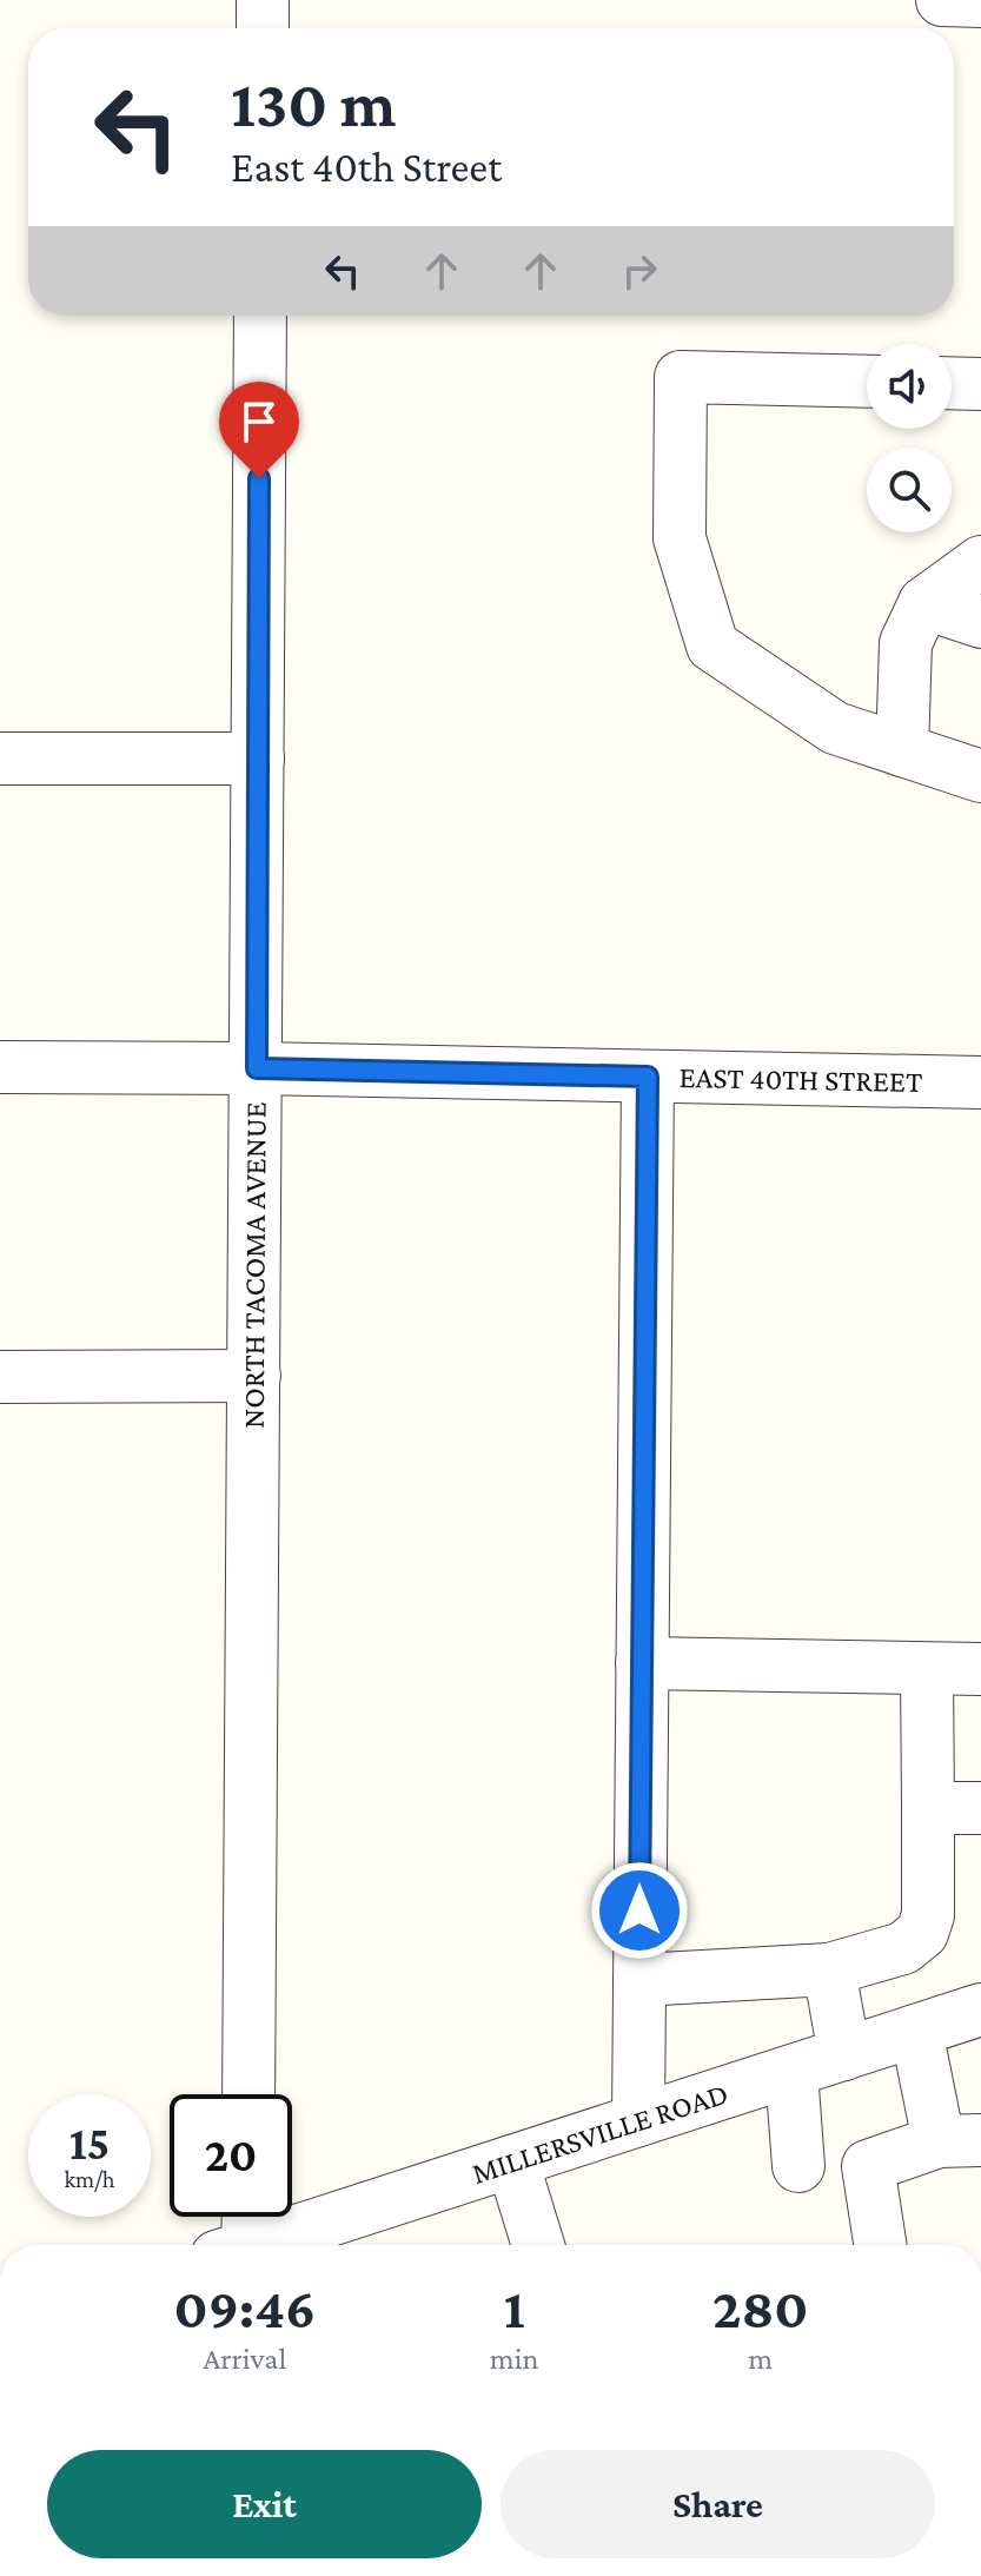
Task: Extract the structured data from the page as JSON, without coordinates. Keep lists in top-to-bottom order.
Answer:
{
  "streets": {
    "street": ["EAST 40TH STREET", "NORTH TACOMA AVENUE", "MILLERSVILLE ROAD"]
  },
  "crossings": [
    ["EAST 40TH STREET", "NORTH TACOMA AVENUE"]
  ],
  "page": {
    "turn": ["130 m", "East 40th Street"],
    "speed": "15 km/h",
    "limit": "20",
    "eta": [
      "09:46",
      "Arrival",
      "1",
      "min",
      "280",
      "m"
    ],
    "buttons": ["Exit", "Share"]
  }
}
